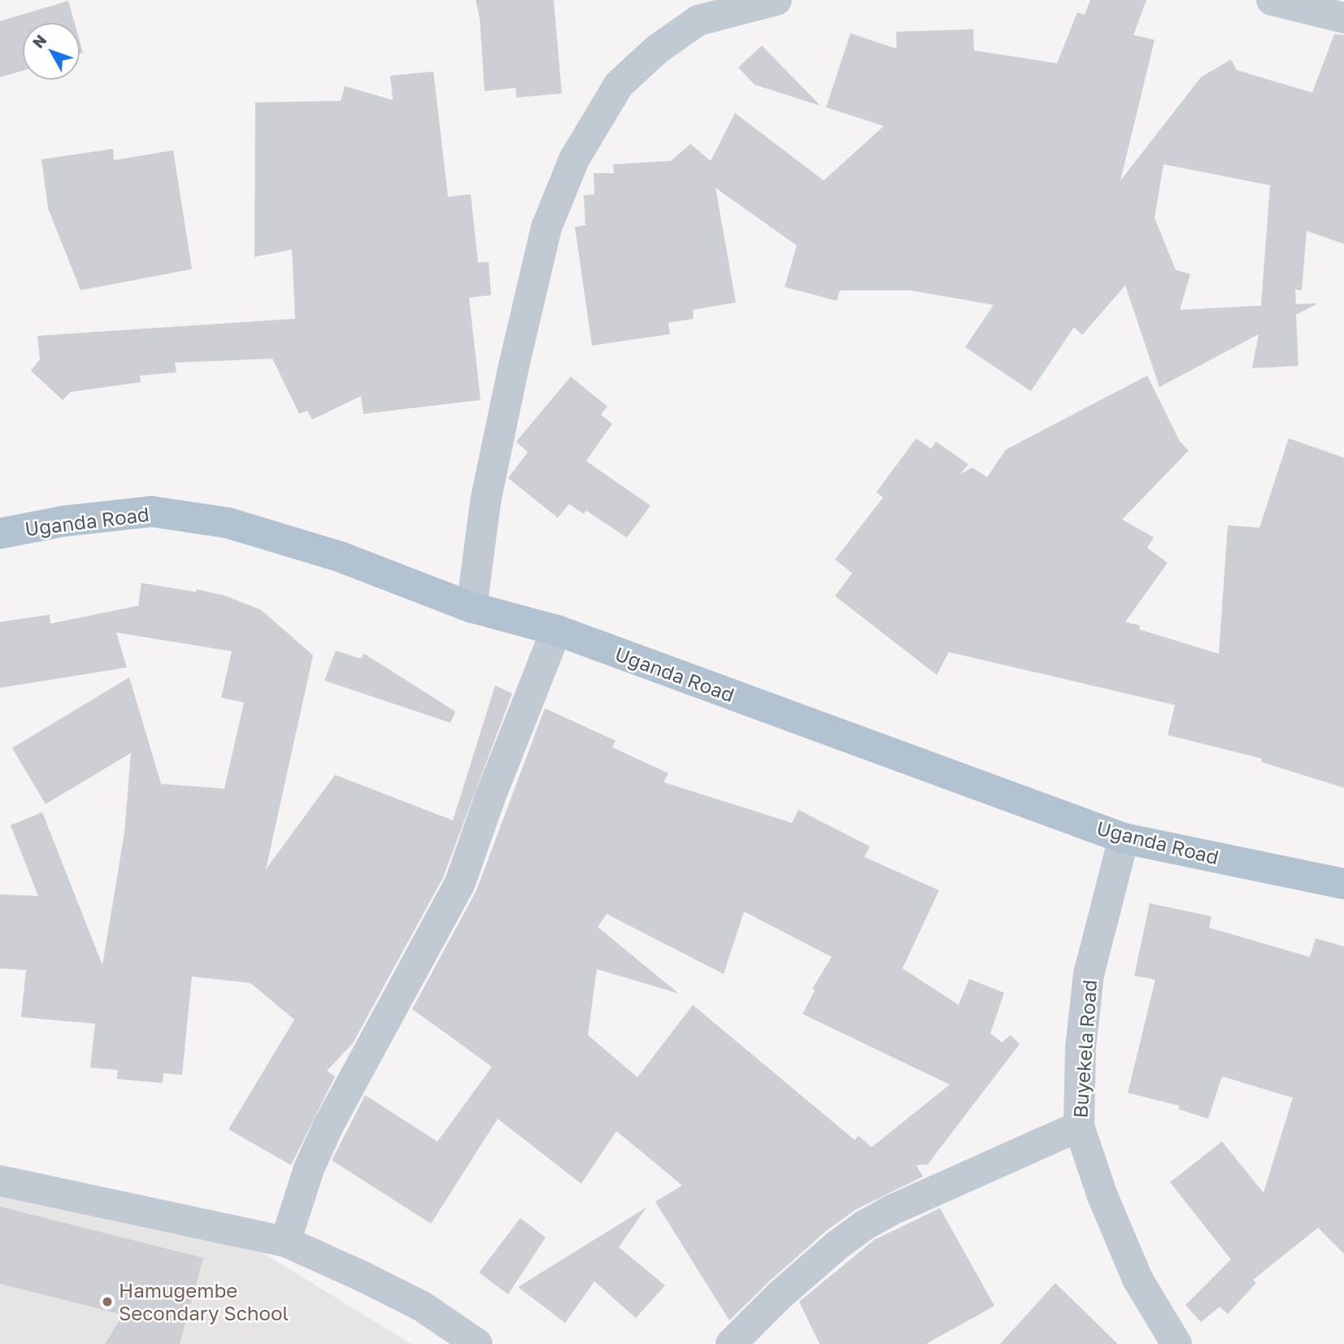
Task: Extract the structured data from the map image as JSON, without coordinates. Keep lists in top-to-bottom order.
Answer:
{
  "streets": {
    "main road": ["Uganda Road"],
    "street": ["Buyekela Road"]
  },
  "crossings": [
    ["Uganda Road", "Buyekela Road"]
  ],
  "places": ["Hamugembe Secondary School"],
  "north": "top left"
}
